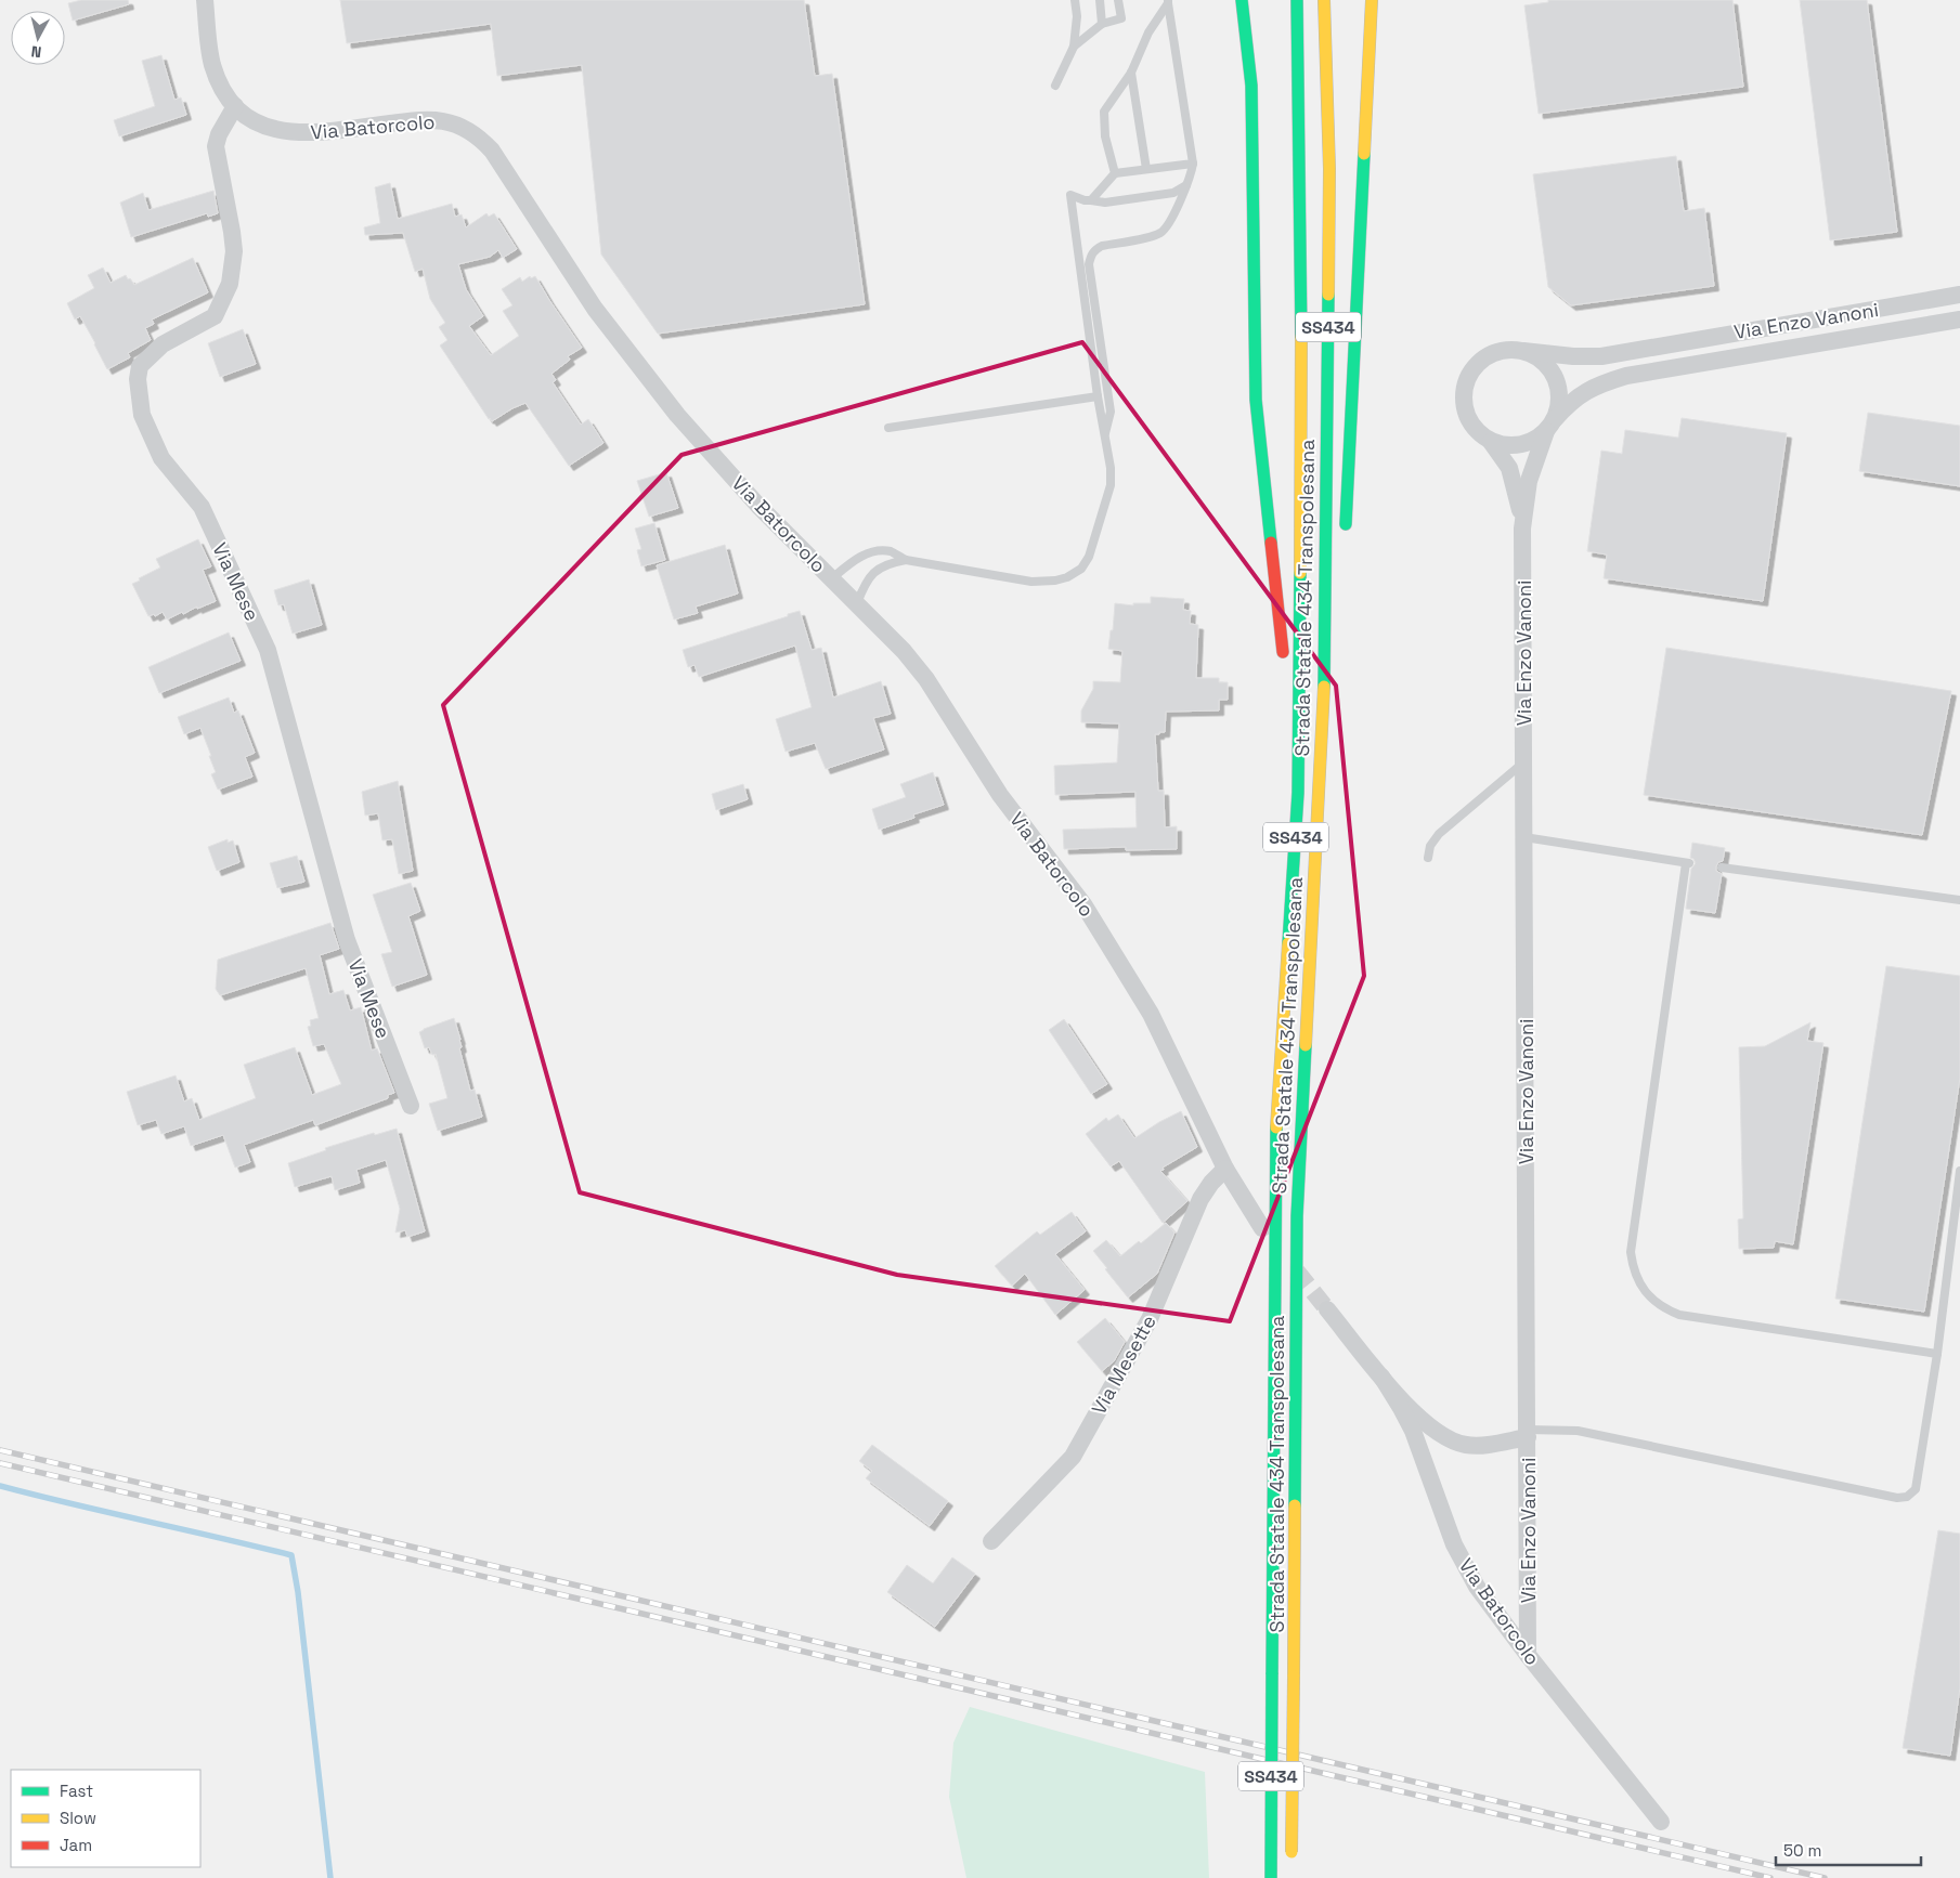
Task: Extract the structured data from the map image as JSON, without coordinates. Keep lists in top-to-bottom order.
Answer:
{
  "streets": {
    "highway": ["SS434", "Strada Statale 434 Transpolesana"],
    "street": [
      "Via Batorcolo",
      "Via Enzo Vanoni",
      "Via Mese",
      "Via Mesette"
    ]
  },
  "crossings": [
    ["Via Batorcolo", "Via Enzo Vanoni"],
    ["Via Batorcolo", "Via Mese"],
    ["Via Batorcolo", "Via Mesette"]
  ],
  "legend": ["Fast", "Slow", "Jam"],
  "scale_bar": "50 m",
  "north": "bottom"
}
